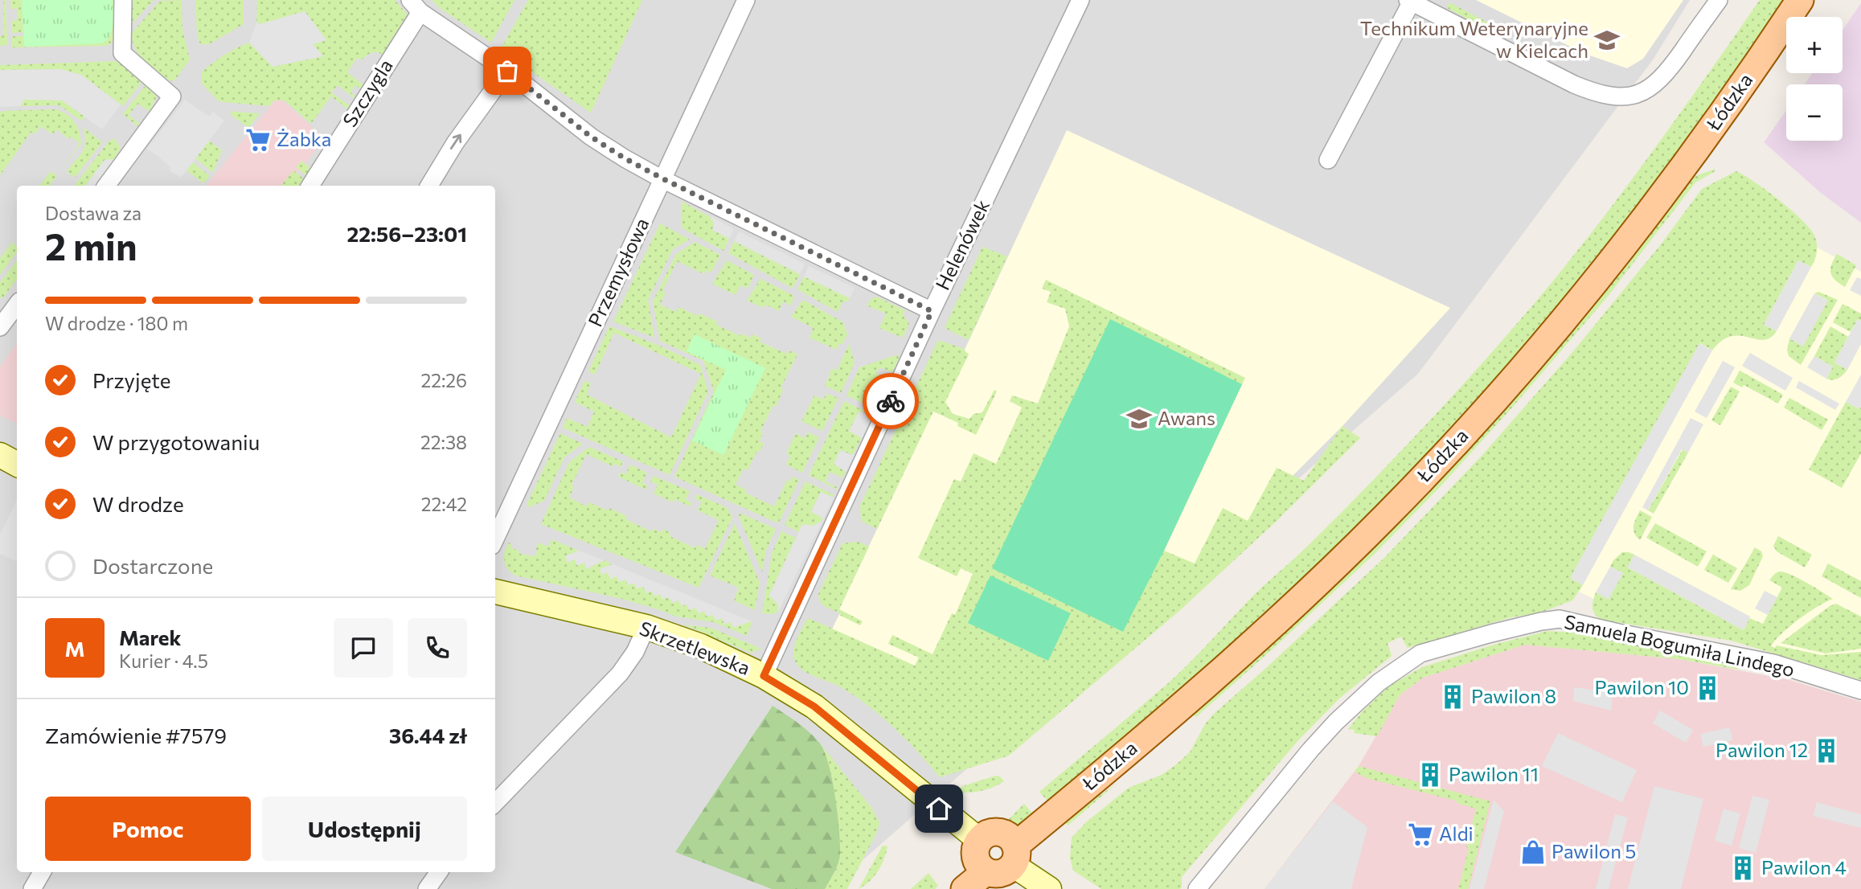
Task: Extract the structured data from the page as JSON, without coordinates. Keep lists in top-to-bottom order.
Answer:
{
  "streets": {
    "main road": ["Łódzka"],
    "street": [
      "Szczygla",
      "Helenówek",
      "Przemysłowa",
      "Samuela Bogumiła Lindego",
      "Skrzetlewska"
    ]
  },
  "crossings": [
    ["Łódzka", "Skrzetlewska"],
    ["Helenówek", "Skrzetlewska"]
  ],
  "places": {
    "school or university": ["Technikum Weterynaryjne w Kielcach", "Awans"],
    "supermarket": ["Żabka", "Aldi"],
    "building": [
      "Pawilon 10",
      "Pawilon 8",
      "Pawilon 12",
      "Pawilon 11",
      "Pawilon 4"
    ],
    "shop": ["Pawilon 5"]
  },
  "page": {
    "map_buttons": ["+", "−"],
    "heading": ["2 min", "Dostawa za", "22:56–23:01"],
    "panel": [
      "Marek",
      "Kurier · 4.5",
      "Zamówienie #7579",
      "36.44 zł"
    ],
    "bar": "W drodze · 180 m",
    "list": [
      ["Przyjęte", "22:26"],
      ["W przygotowaniu", "22:38"],
      ["W drodze", "22:42"],
      "Dostarczone"
    ],
    "round": "M",
    "buttons": ["Pomoc", "Udostępnij"]
  }
}
